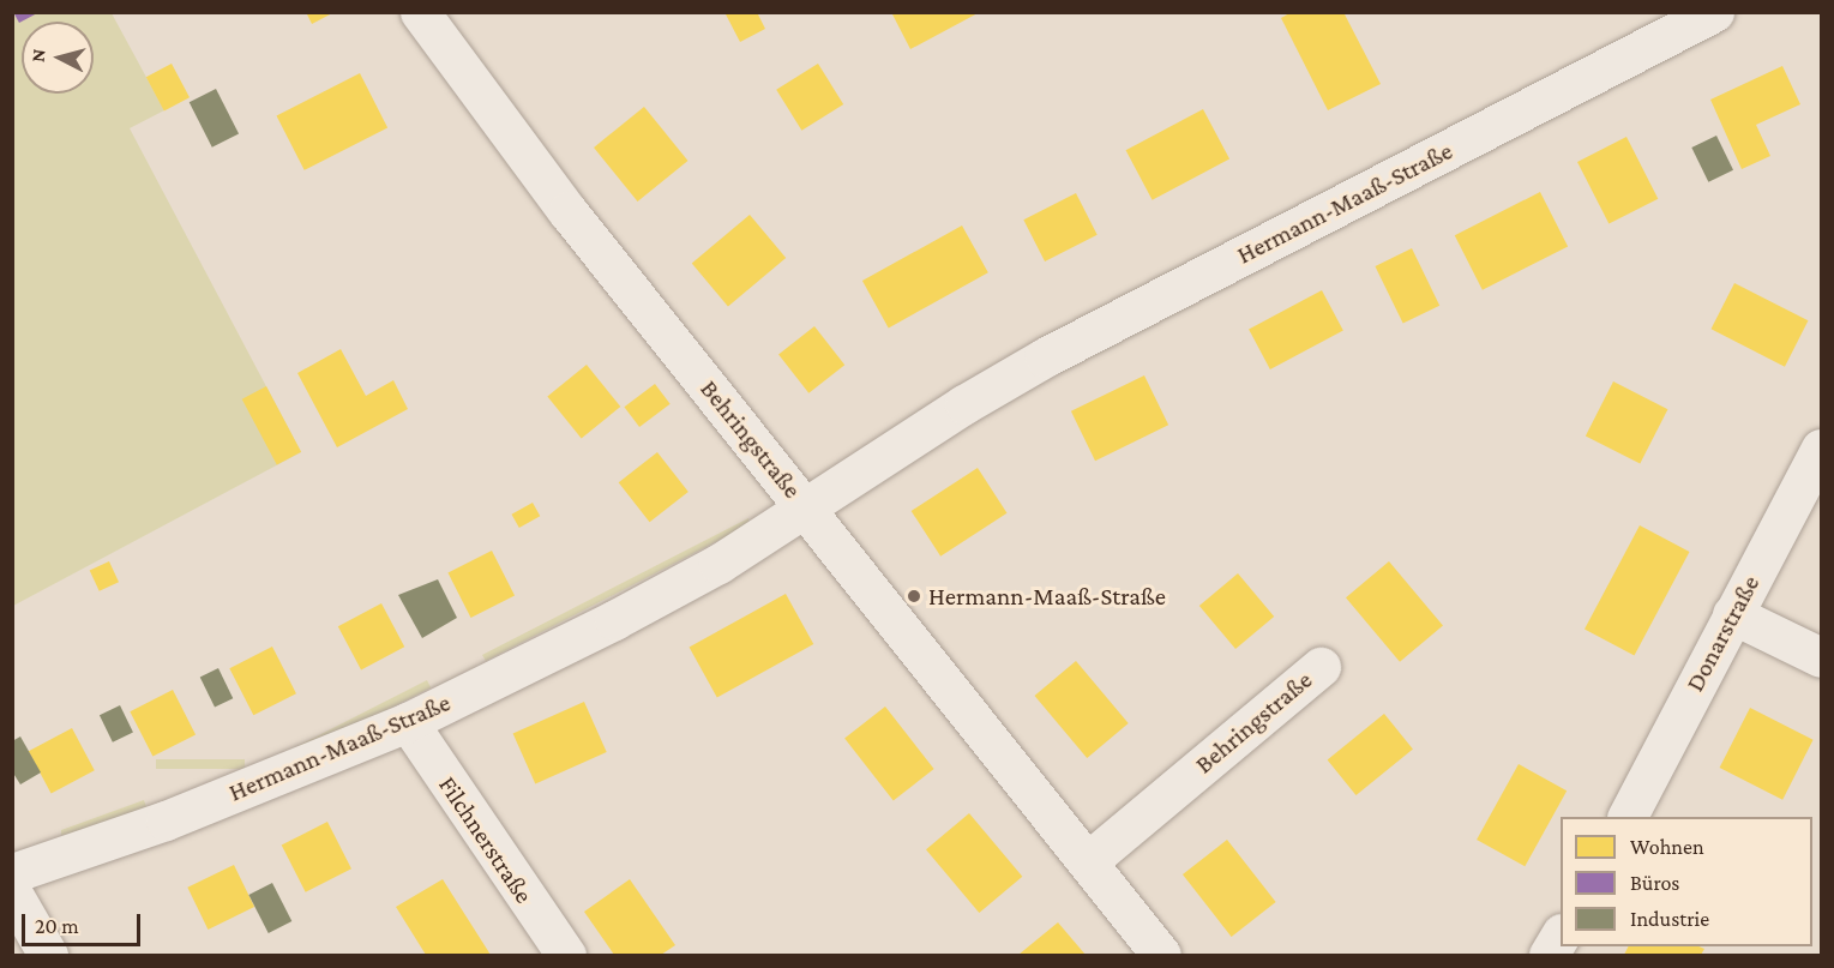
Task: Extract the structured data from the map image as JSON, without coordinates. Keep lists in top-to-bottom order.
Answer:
{
  "streets": {
    "street": [
      "Hermann-Maaß-Straße",
      "Behringstraße",
      "Donarstraße",
      "Filchnerstraße"
    ]
  },
  "crossings": [
    ["Hermann-Maaß-Straße", "Behringstraße"],
    ["Hermann-Maaß-Straße", "Filchnerstraße"]
  ],
  "places": ["Hermann-Maaß-Straße"],
  "legend": ["Wohnen", "Büros", "Industrie"],
  "scale_bar": "20 m",
  "north": "left"
}
